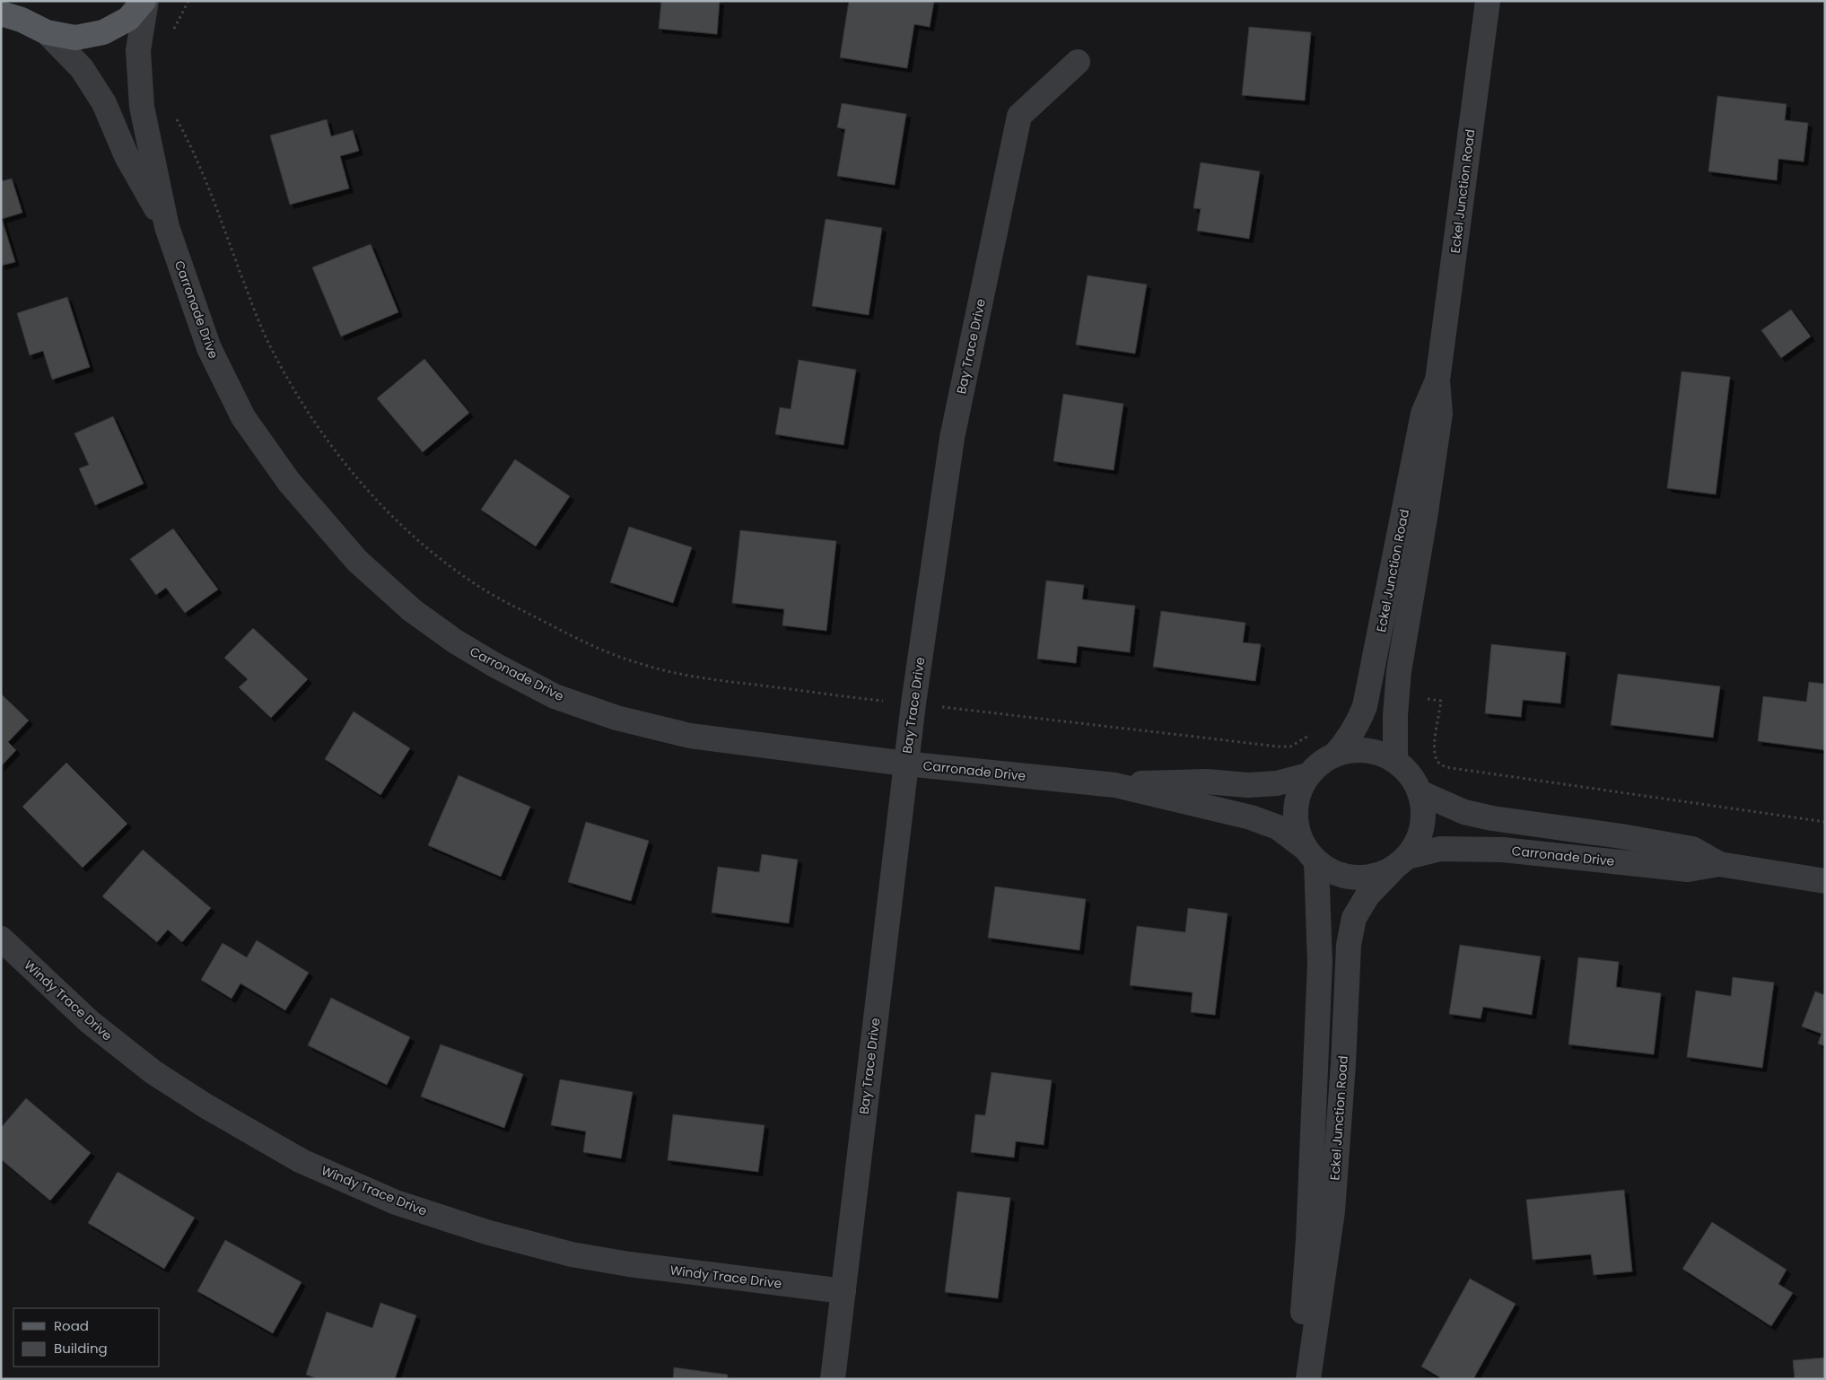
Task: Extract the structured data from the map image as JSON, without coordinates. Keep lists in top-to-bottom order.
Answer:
{
  "streets": {
    "street": [
      "Eckel Junction Road",
      "Carronade Drive",
      "Bay Trace Drive",
      "Windy Trace Drive"
    ]
  },
  "crossings": [
    ["Eckel Junction Road", "Carronade Drive"],
    ["Carronade Drive", "Bay Trace Drive"],
    ["Bay Trace Drive", "Windy Trace Drive"]
  ],
  "legend": ["Road", "Building"]
}
